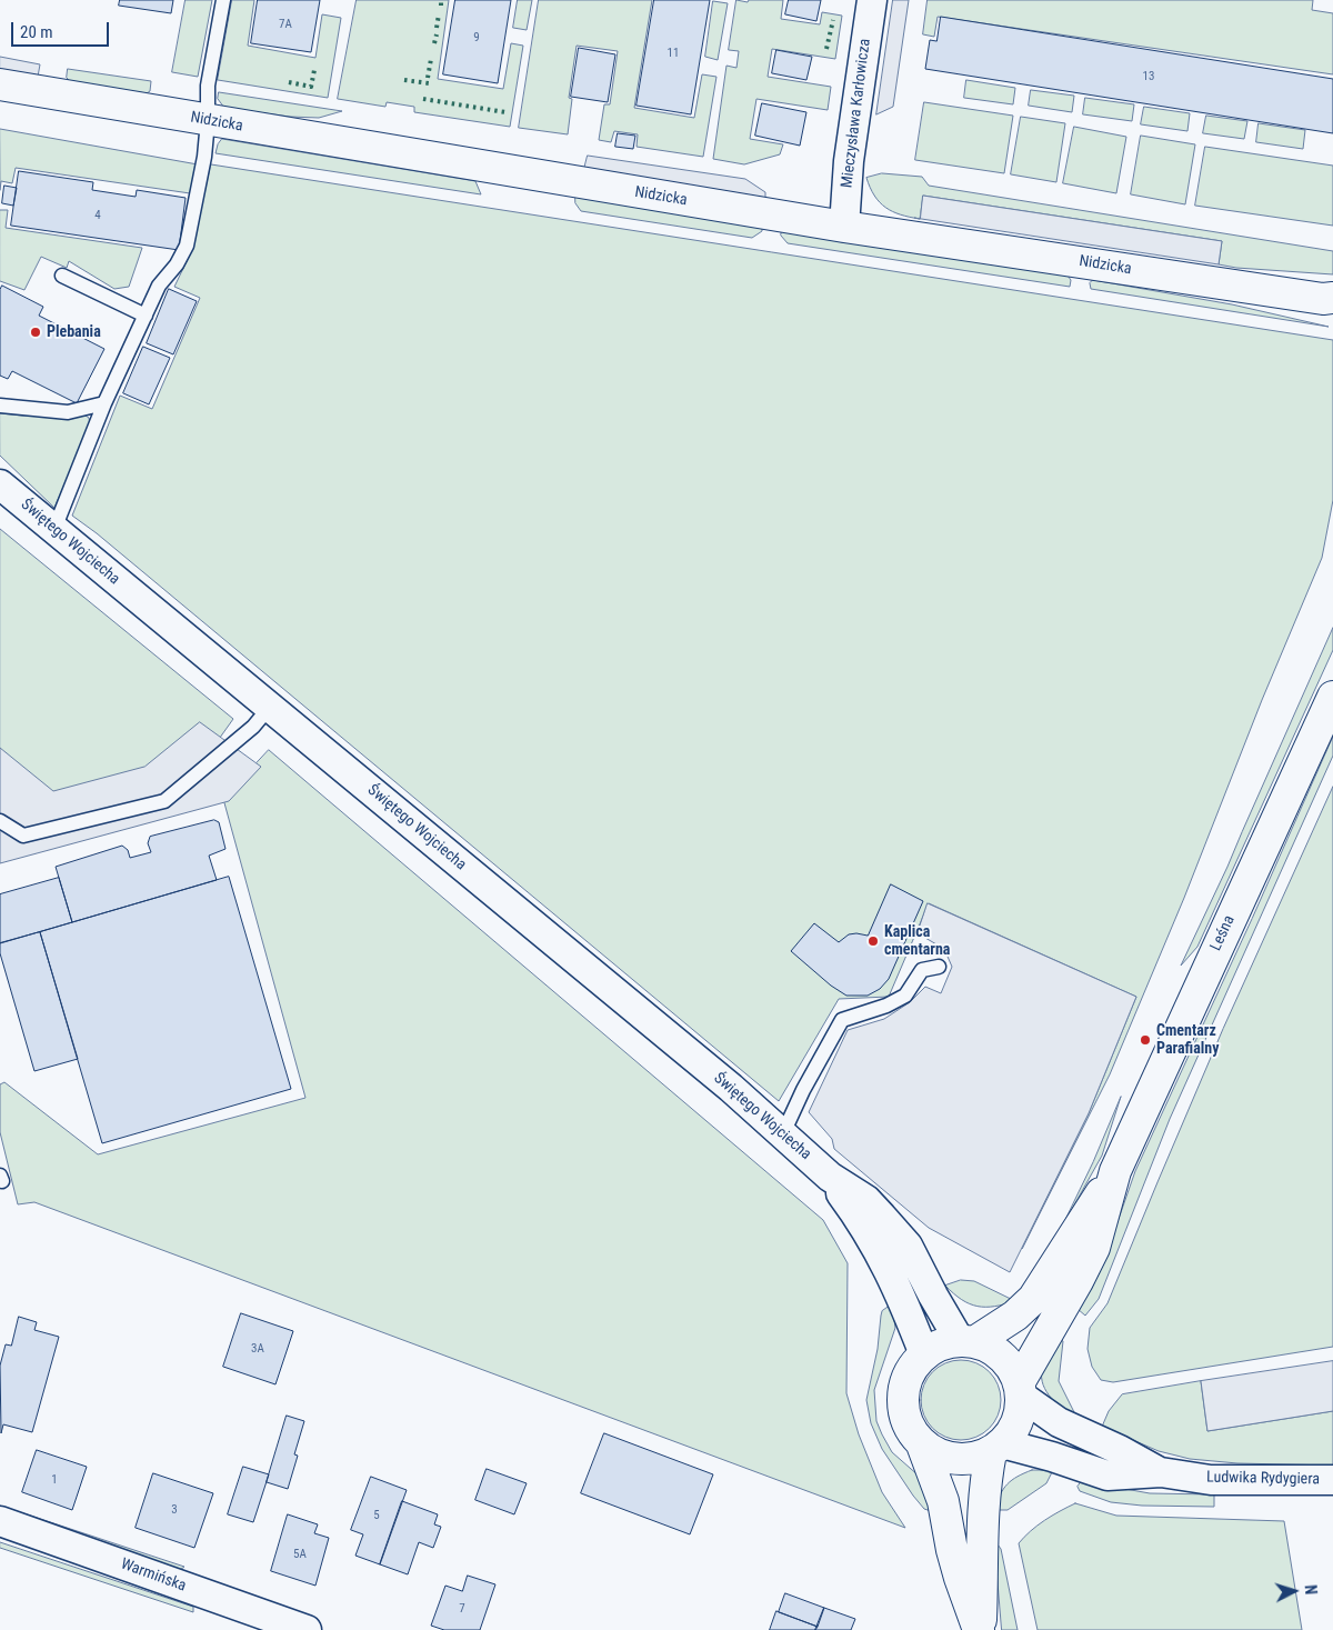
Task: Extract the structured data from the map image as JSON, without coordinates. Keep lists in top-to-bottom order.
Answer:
{
  "streets": {
    "street": [
      "Mieczysława Karłowicza",
      "Nidzicka",
      "Świętego Wojciecha",
      "Leśna",
      "Ludwika Rydygiera",
      "Warmińska"
    ]
  },
  "crossings": [
    ["Mieczysława Karłowicza", "Nidzicka"]
  ],
  "places": ["Plebania", "Kaplica cmentarna", "Cmentarz Parafialny"],
  "house_numbers": [
    "7A",
    "9",
    "11",
    "13",
    "4",
    "3A",
    "1",
    "3",
    "5",
    "5A",
    "7"
  ],
  "scale_bar": "20 m",
  "north": "right"
}
